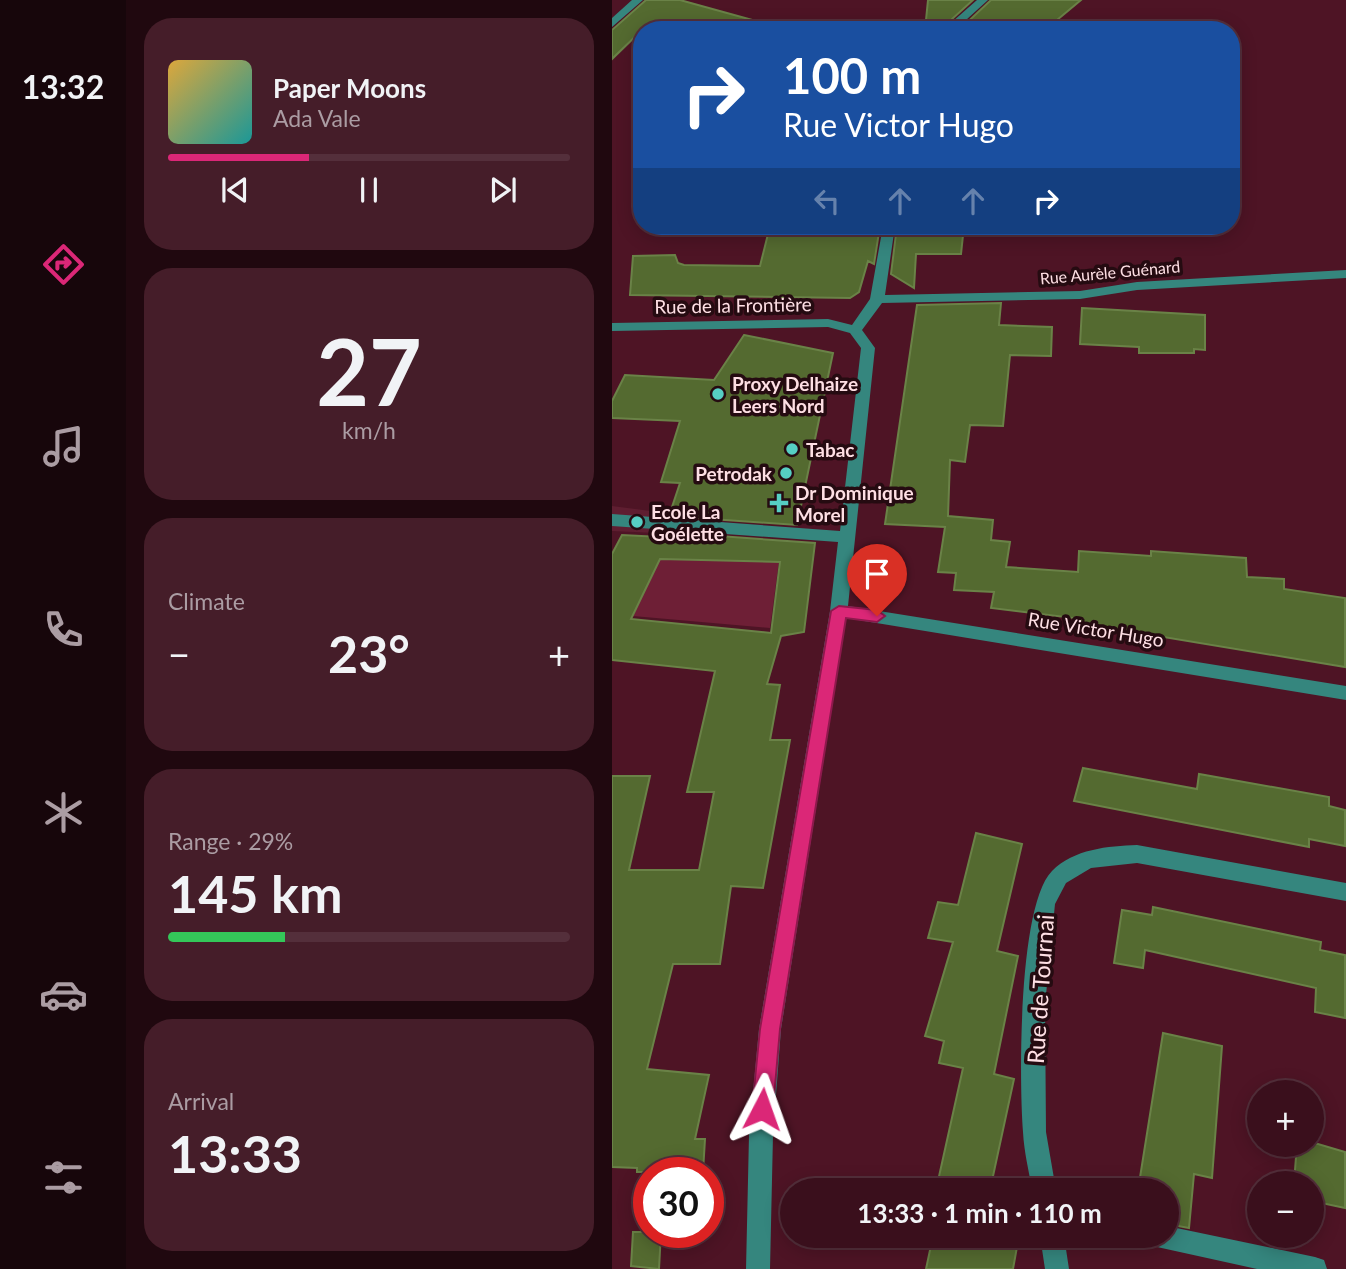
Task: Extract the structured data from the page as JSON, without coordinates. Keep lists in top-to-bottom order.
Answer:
{
  "streets": {
    "street": [
      "Rue Aurèle Guénard",
      "Rue de la Frontière",
      "Rue Victor Hugo",
      "Rue de Tournai"
    ]
  },
  "places": {
    "other": [
      "Proxy Delhaize Leers Nord",
      "Tabac",
      "Petrodak",
      "Ecole La Goélette"
    ],
    "health": ["Dr Dominique Morel"]
  },
  "page": {
    "tabs": "13:32",
    "turn": ["100 m", "Rue Victor Hugo"],
    "song": ["Paper Moons", "Ada Vale"],
    "tile": [
      ["27", "km/h"],
      "Climate",
      ["Range · 29%", "145 km"],
      ["Arrival", "13:33"]
    ],
    "heat": ["−", "23°", "+"],
    "map_buttons": ["+", "−"],
    "limit": "30",
    "trip": "13:33 · 1 min · 110 m"
  }
}
